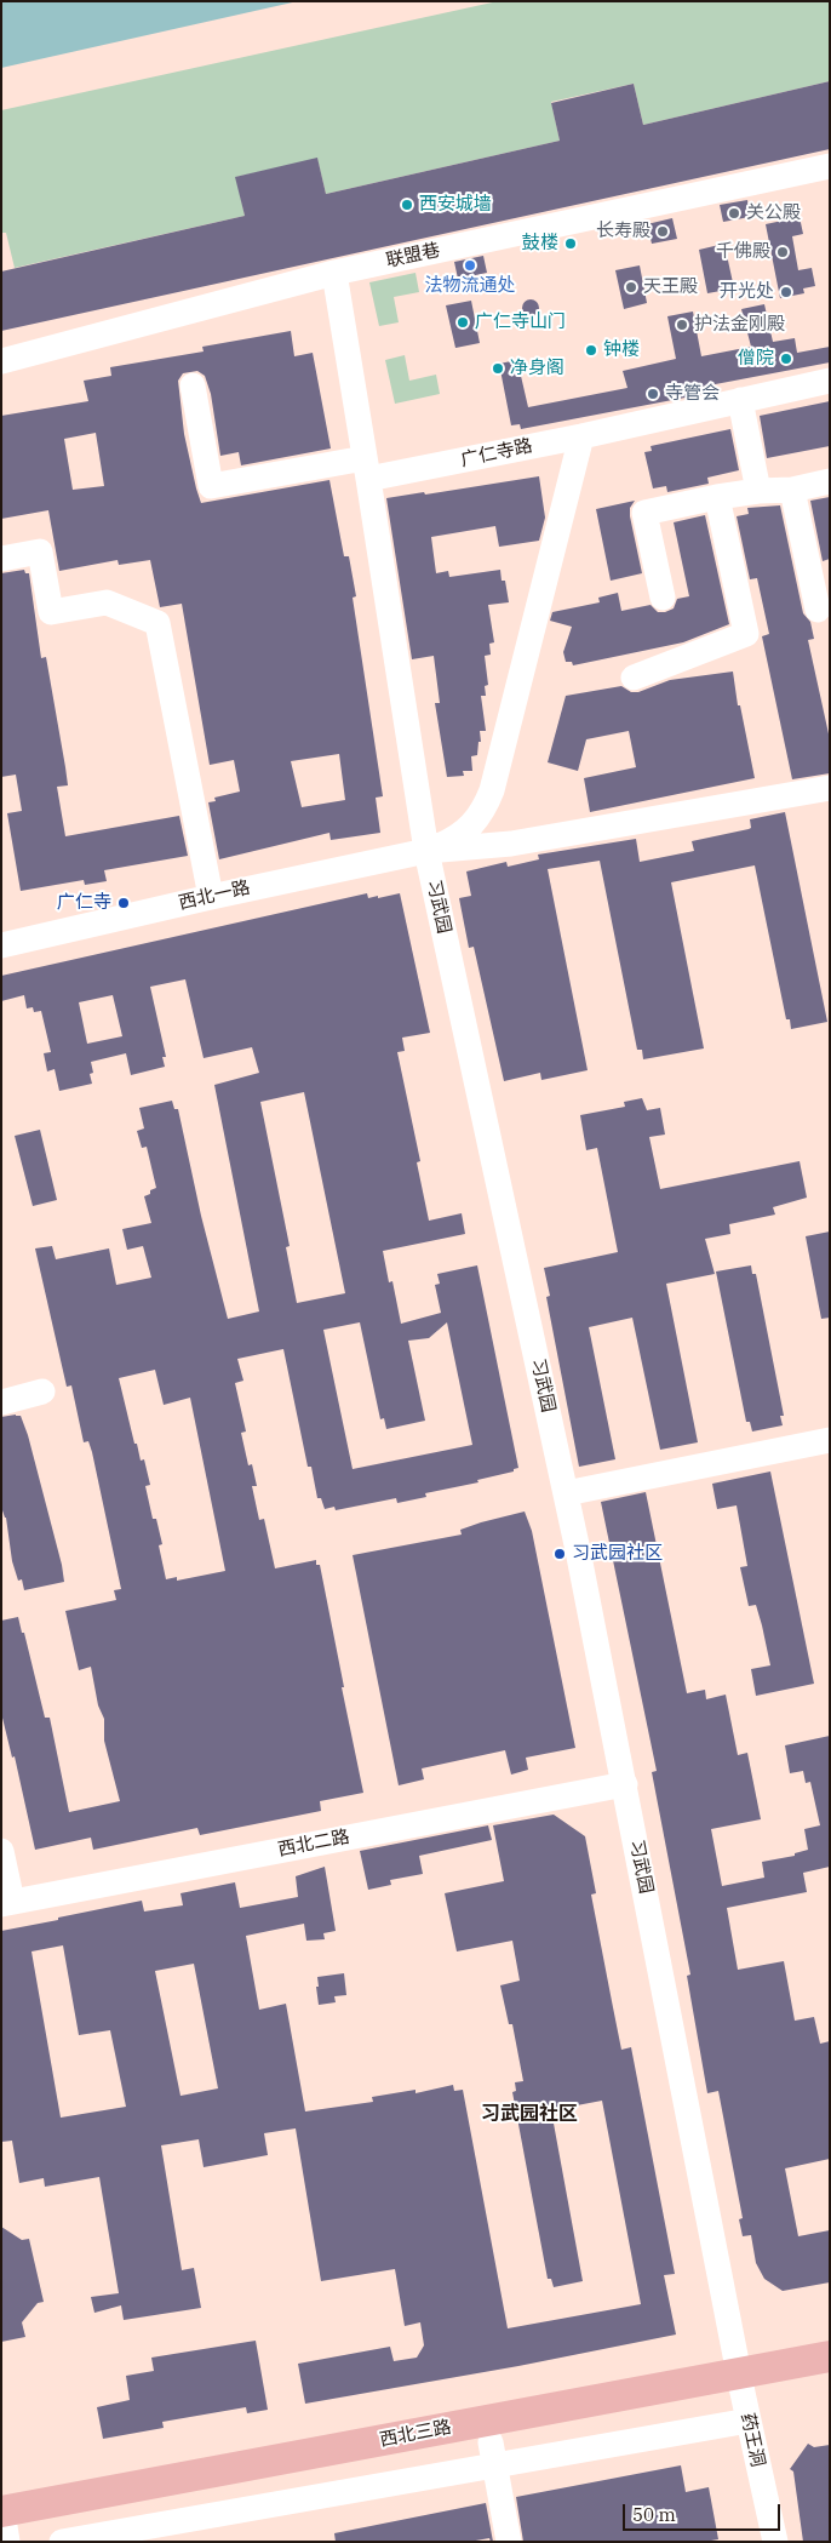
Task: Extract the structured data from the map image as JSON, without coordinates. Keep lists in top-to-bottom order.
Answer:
{
  "streets": {
    "main road": ["西北三路"],
    "street": [
      "联盟巷",
      "广仁寺路",
      "西北一路",
      "习武园",
      "西北二路",
      "药王洞"
    ]
  },
  "crossings": [
    ["广仁寺路", "习武园"],
    ["西北一路", "习武园"],
    ["习武园", "西北二路"],
    ["习武园", "西北三路"],
    ["习武园", "药王洞"],
    ["西北三路", "药王洞"]
  ],
  "districts": ["习武园社区"],
  "places": [
    "西安城墙",
    "关公殿",
    "长寿殿",
    "鼓楼",
    "千佛殿",
    "法物流通处",
    "天王殿",
    "开光处",
    "广仁寺山门",
    "护法金刚殿",
    "钟楼",
    "僧院",
    "净身阁",
    "寺管会",
    "广仁寺",
    "习武园社区"
  ],
  "scale_bar": "50 m"
}
